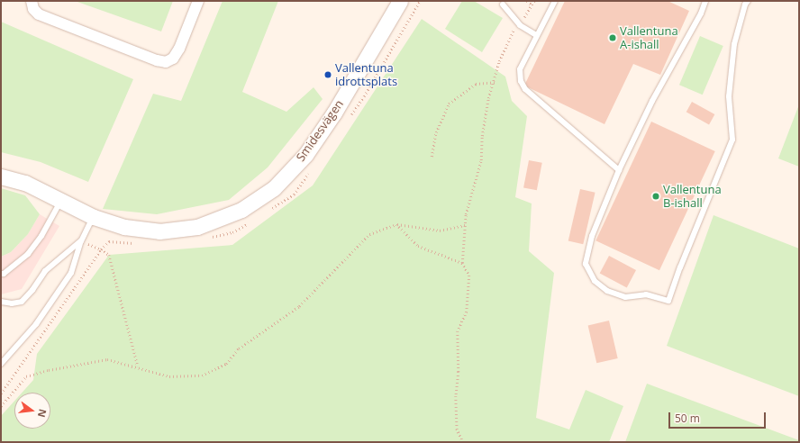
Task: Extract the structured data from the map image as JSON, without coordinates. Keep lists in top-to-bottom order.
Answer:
{
  "streets": {
    "main road": ["Smidesvägen"]
  },
  "places": ["Vallentuna A-ishall", "Vallentuna idrottsplats", "Vallentuna B-ishall"],
  "scale_bar": "50 m",
  "north": "right"
}
